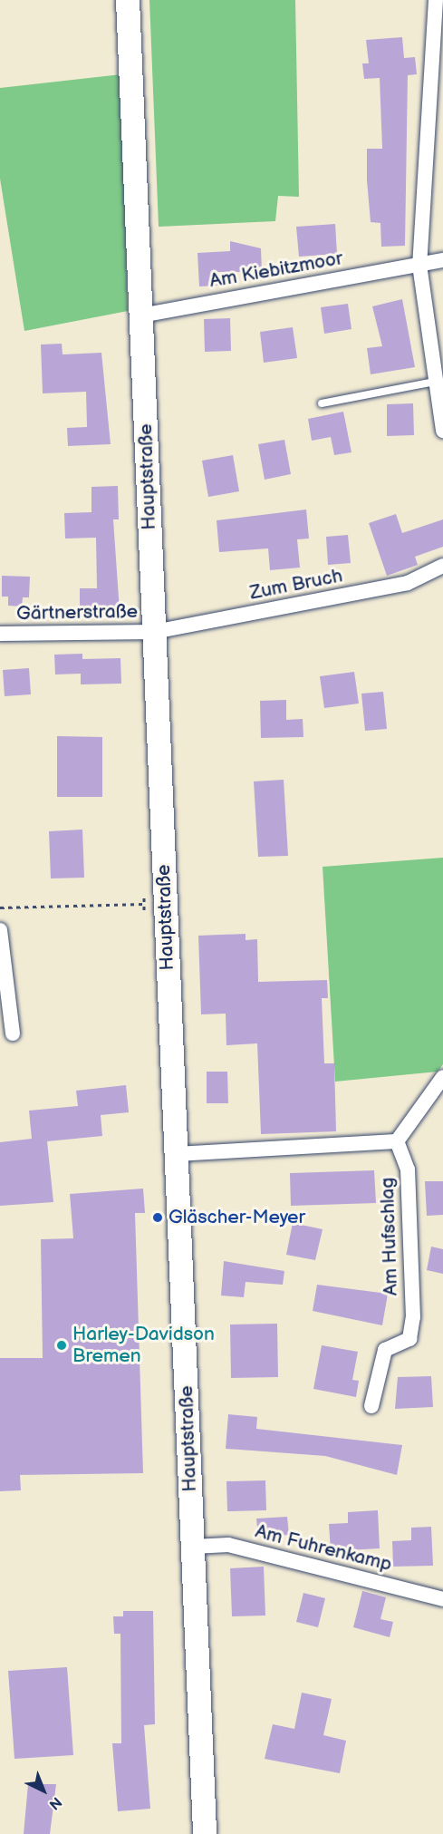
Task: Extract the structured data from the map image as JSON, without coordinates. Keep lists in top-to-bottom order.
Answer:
{
  "streets": {
    "main road": ["Hauptstraße"],
    "street": [
      "Am Kiebitzmoor",
      "Zum Bruch",
      "Gärtnerstraße",
      "Am Hufschlag",
      "Am Fuhrenkamp"
    ]
  },
  "crossings": [
    ["Am Kiebitzmoor", "Hauptstraße"],
    ["Hauptstraße", "Zum Bruch"],
    ["Hauptstraße", "Gärtnerstraße"],
    ["Hauptstraße", "Am Fuhrenkamp"],
    ["Zum Bruch", "Gärtnerstraße"]
  ],
  "places": ["Gläscher-Meyer", "Harley-Davidson Bremen"],
  "north": "bottom right"
}
